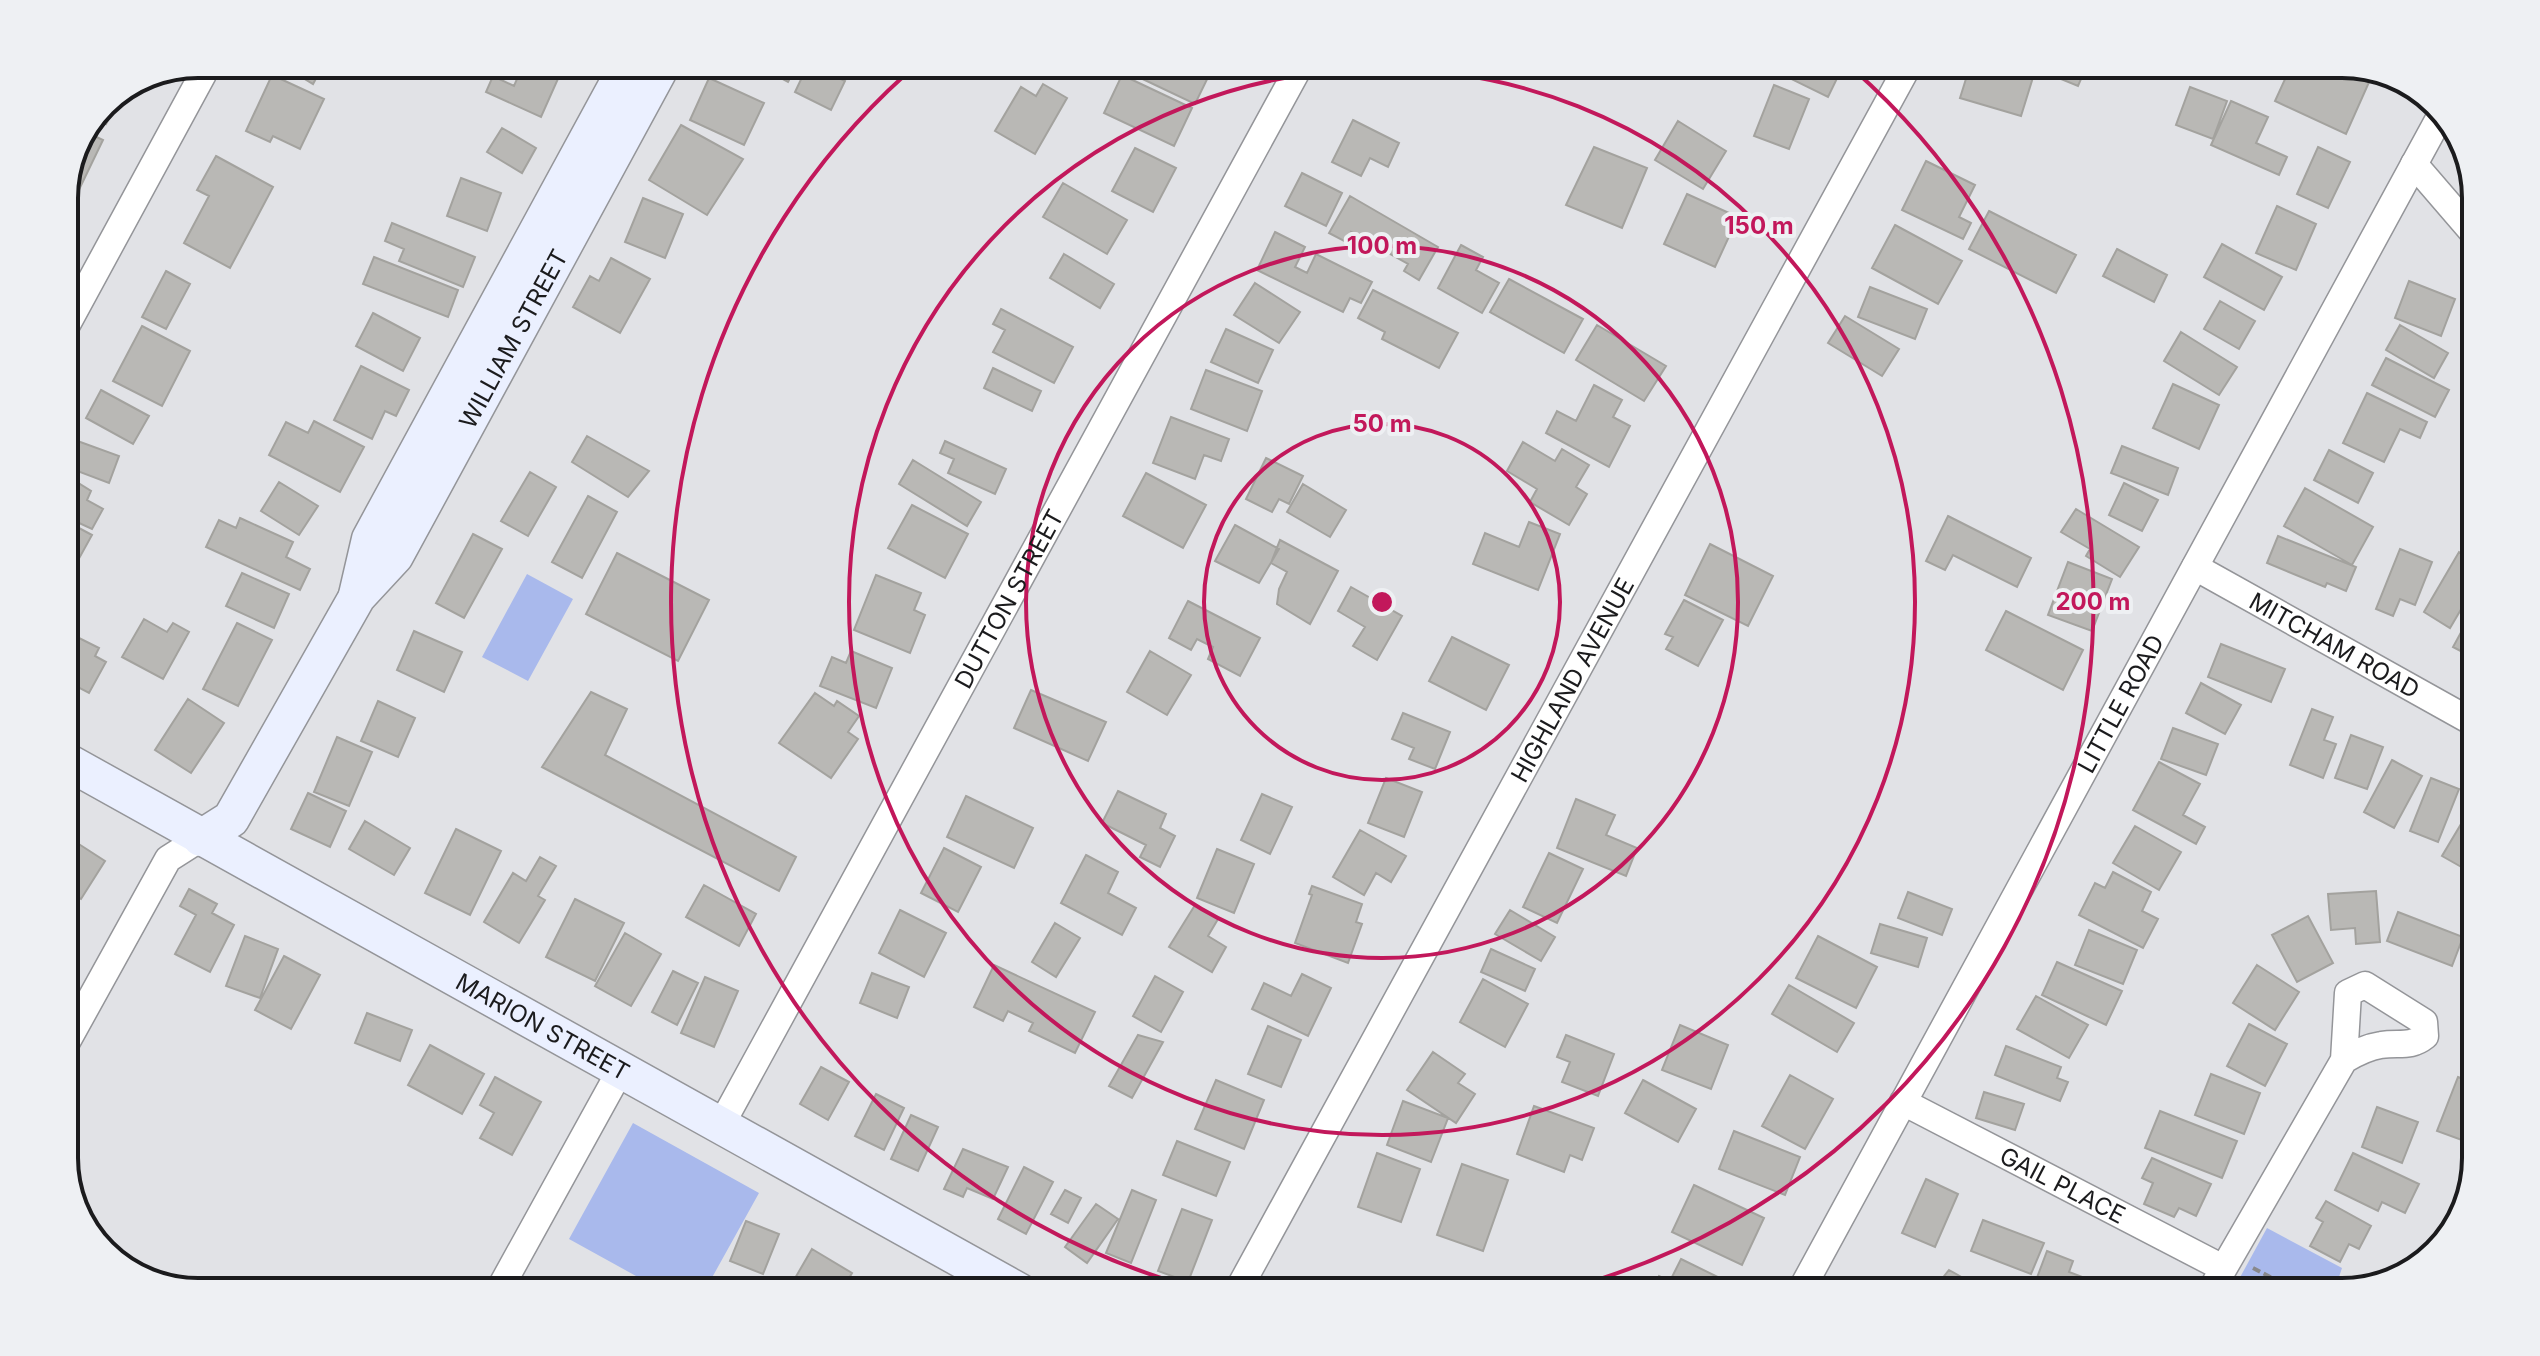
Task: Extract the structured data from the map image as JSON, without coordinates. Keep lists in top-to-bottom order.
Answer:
{
  "streets": {
    "street": [
      "WILLIAM STREET",
      "DUTTON STREET",
      "MITCHAM ROAD",
      "HIGHLAND AVENUE",
      "LITTLE ROAD",
      "MARION STREET",
      "GAIL PLACE"
    ]
  },
  "crossings": [
    ["WILLIAM STREET", "MARION STREET"],
    ["DUTTON STREET", "MARION STREET"],
    ["MITCHAM ROAD", "LITTLE ROAD"],
    ["LITTLE ROAD", "GAIL PLACE"]
  ],
  "rings": [
    "150 m",
    "100 m",
    "50 m",
    "200 m"
  ]
}
